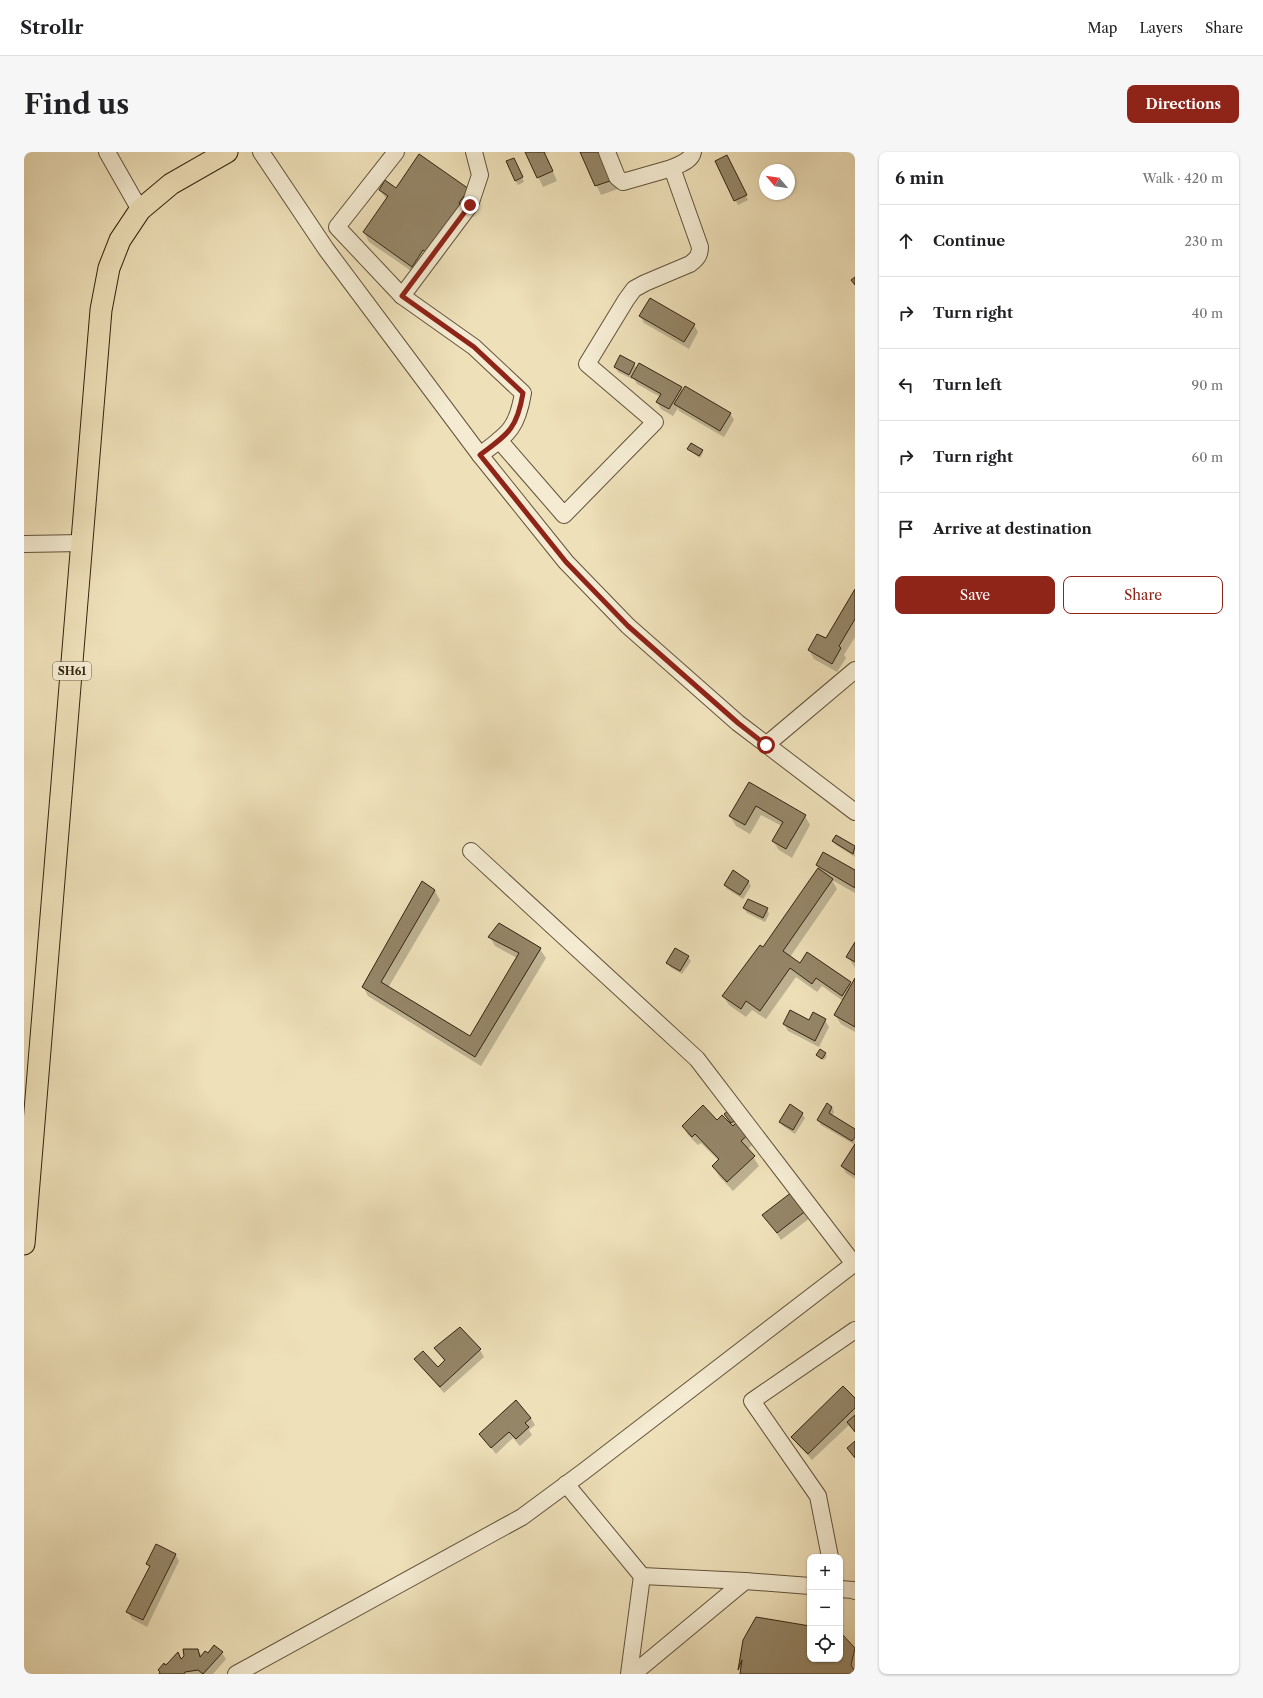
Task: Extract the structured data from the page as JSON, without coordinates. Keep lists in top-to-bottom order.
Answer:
{
  "streets": {
    "main road": ["SH61"]
  },
  "north": "top left",
  "page": {
    "header": "Strollr",
    "nav": ["Map", "Layers", "Share"],
    "buttons": [
      "Directions",
      ["Save", "Share"]
    ],
    "title": "Find us",
    "heading": ["6 min", "Walk · 420 m"],
    "list": [
      ["Continue", "230 m"],
      ["Turn right", "40 m"],
      ["Turn left", "90 m"],
      ["Turn right", "60 m"],
      "Arrive at destination"
    ],
    "map_buttons": ["+", "−"]
  }
}
